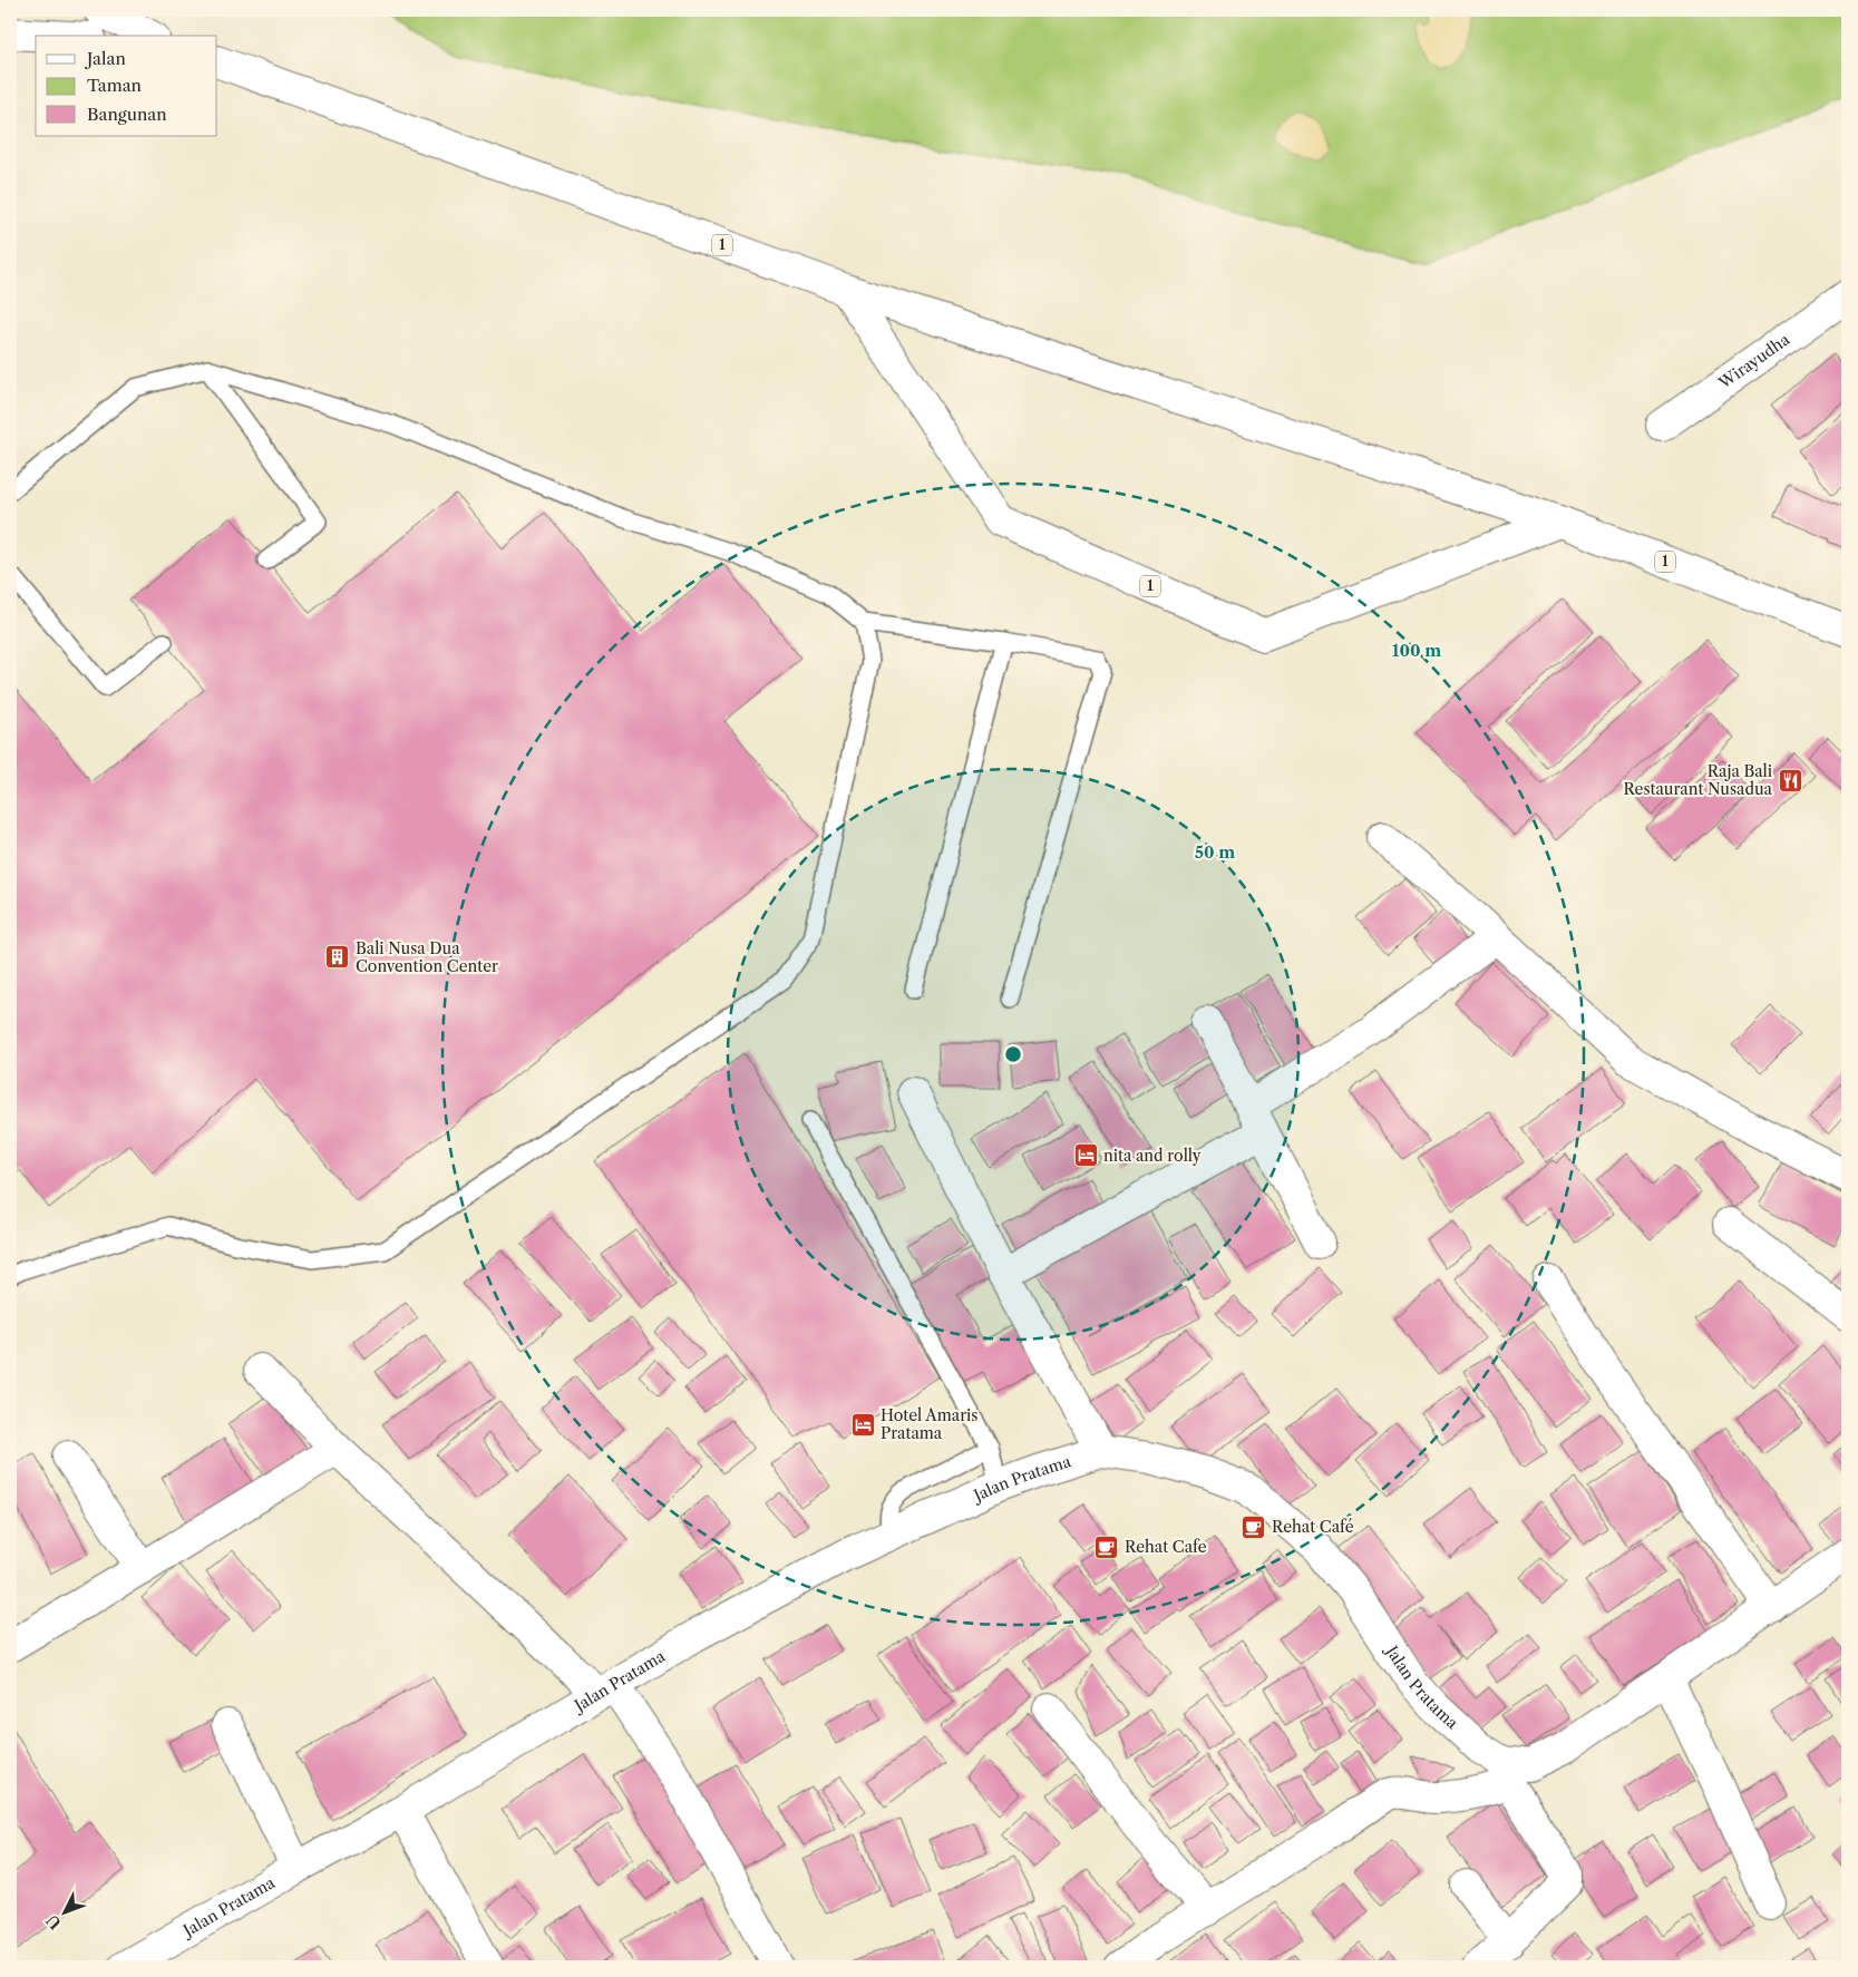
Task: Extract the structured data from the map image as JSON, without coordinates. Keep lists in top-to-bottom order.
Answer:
{
  "streets": {
    "main road": ["1", "Wirayudha", "Jalan Pratama"]
  },
  "places": {
    "restaurant": ["Raja Bali Restaurant Nusadua"],
    "building": ["Bali Nusa Dua Convention Center"],
    "hotel": ["nita and rolly", "Hotel Amaris Pratama"],
    "cafe": ["Rehat Café", "Rehat Cafe"]
  },
  "legend": ["Jalan", "Taman", "Bangunan"],
  "north": "bottom left",
  "rings": ["100 m", "50 m"]
}
